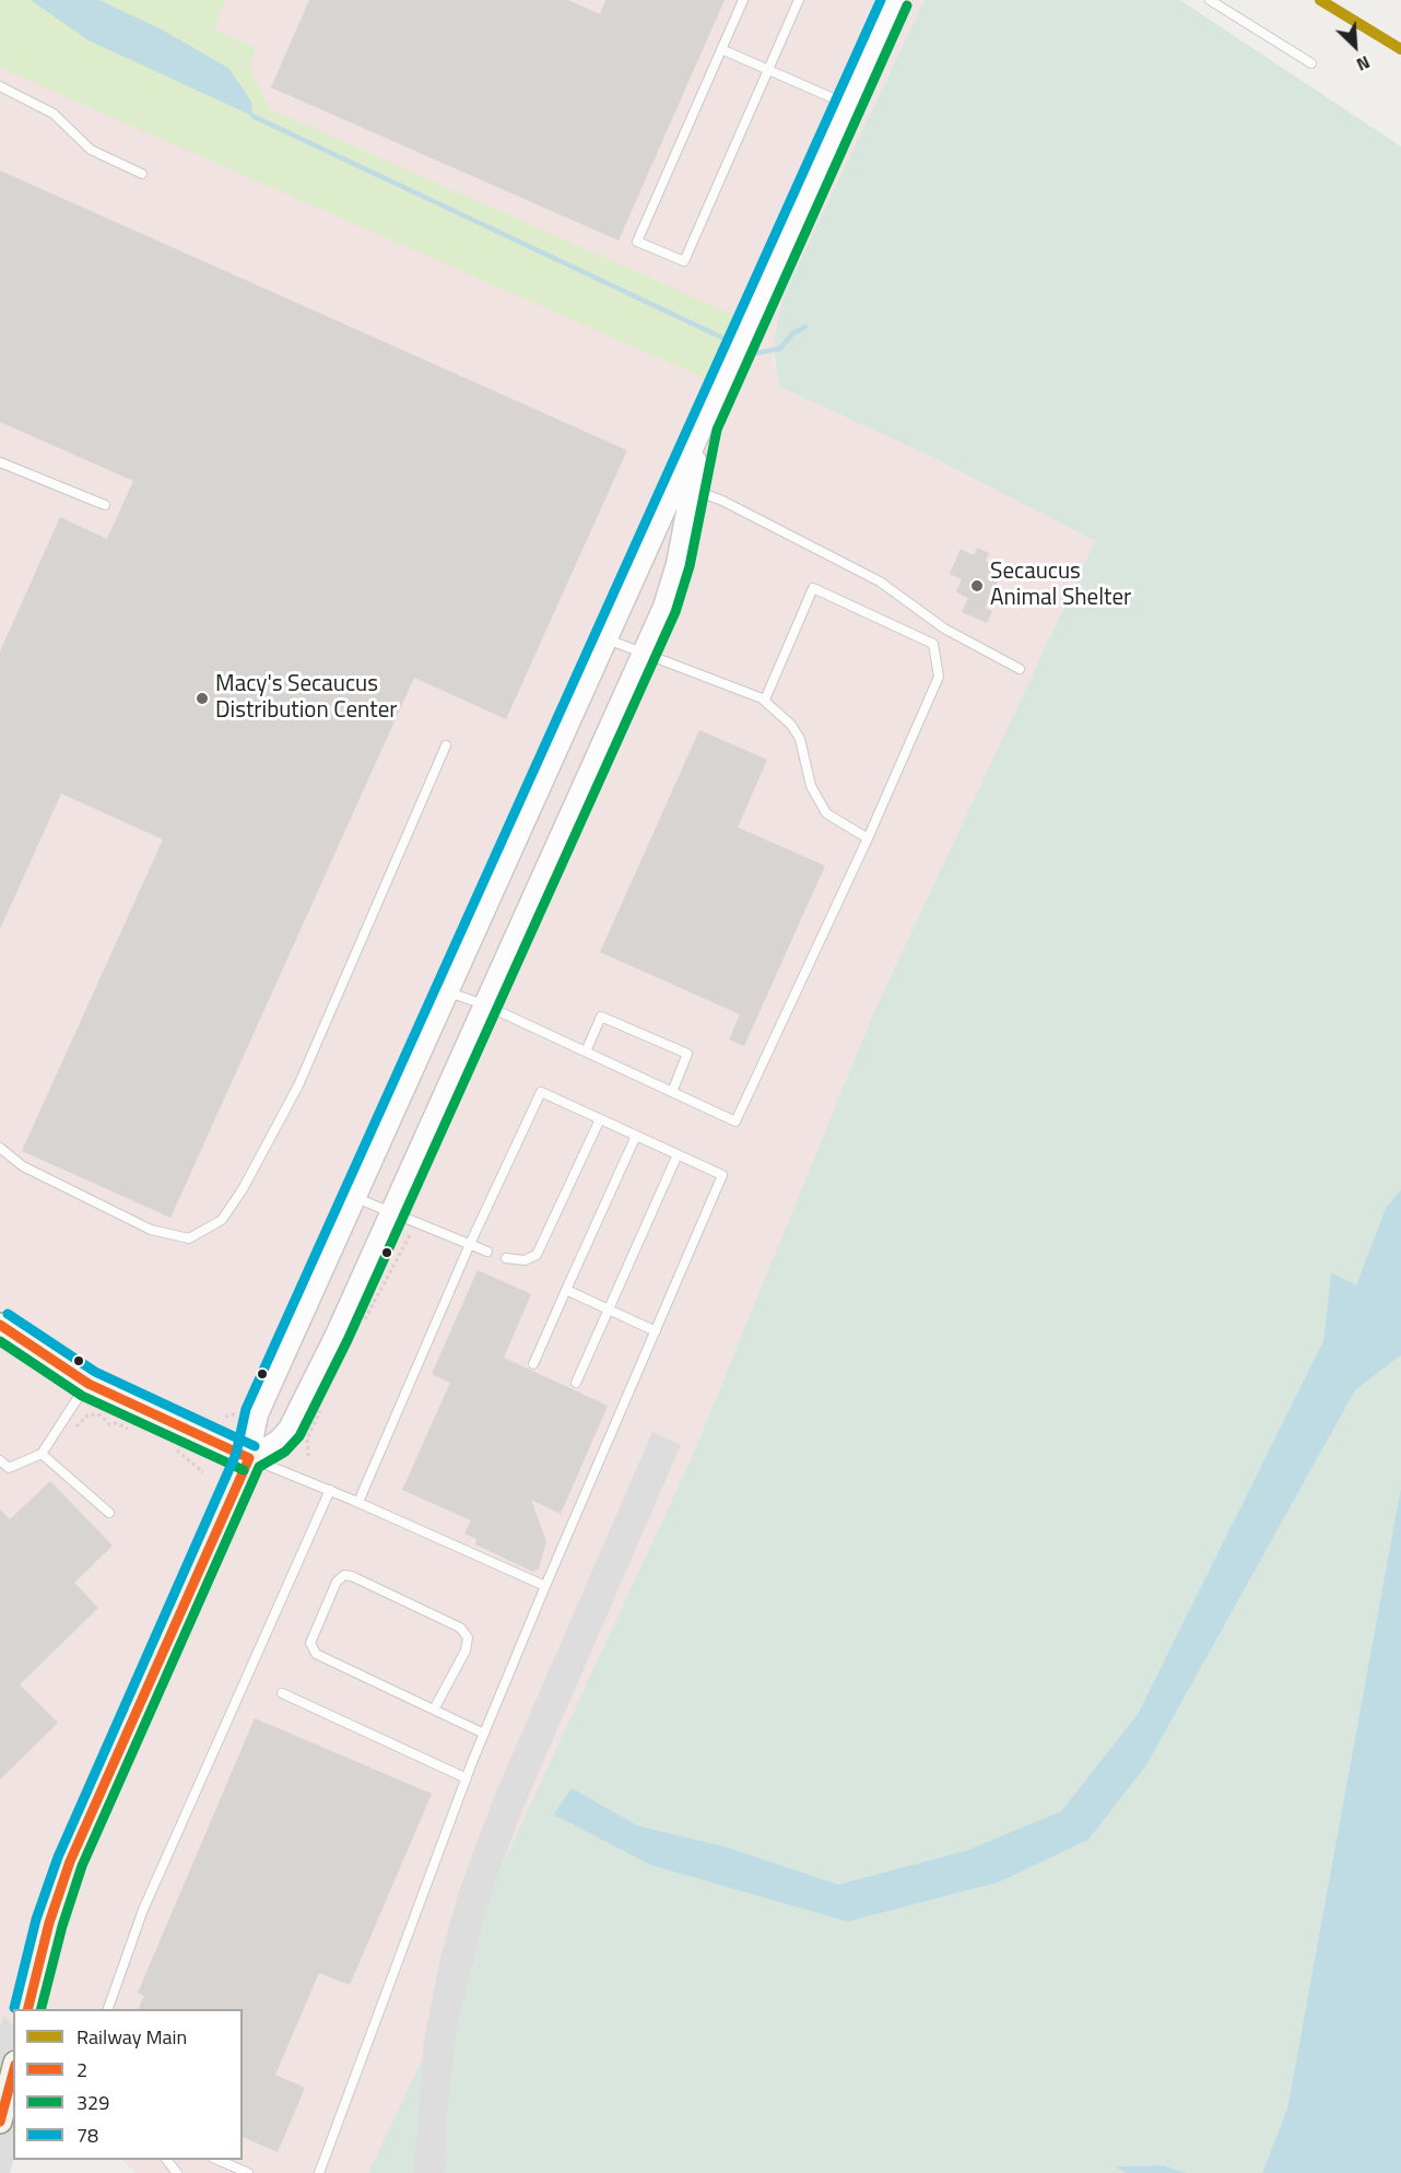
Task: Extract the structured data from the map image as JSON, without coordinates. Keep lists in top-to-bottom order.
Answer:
{
  "places": ["Secaucus Animal Shelter", "Macy's Secaucus Distribution Center"],
  "lines": [
    "rail line Main",
    "transit line 78",
    "transit line 329",
    "transit line 2"
  ],
  "legend": [
    "Railway Main",
    "2",
    "329",
    "78"
  ],
  "north": "bottom right"
}
